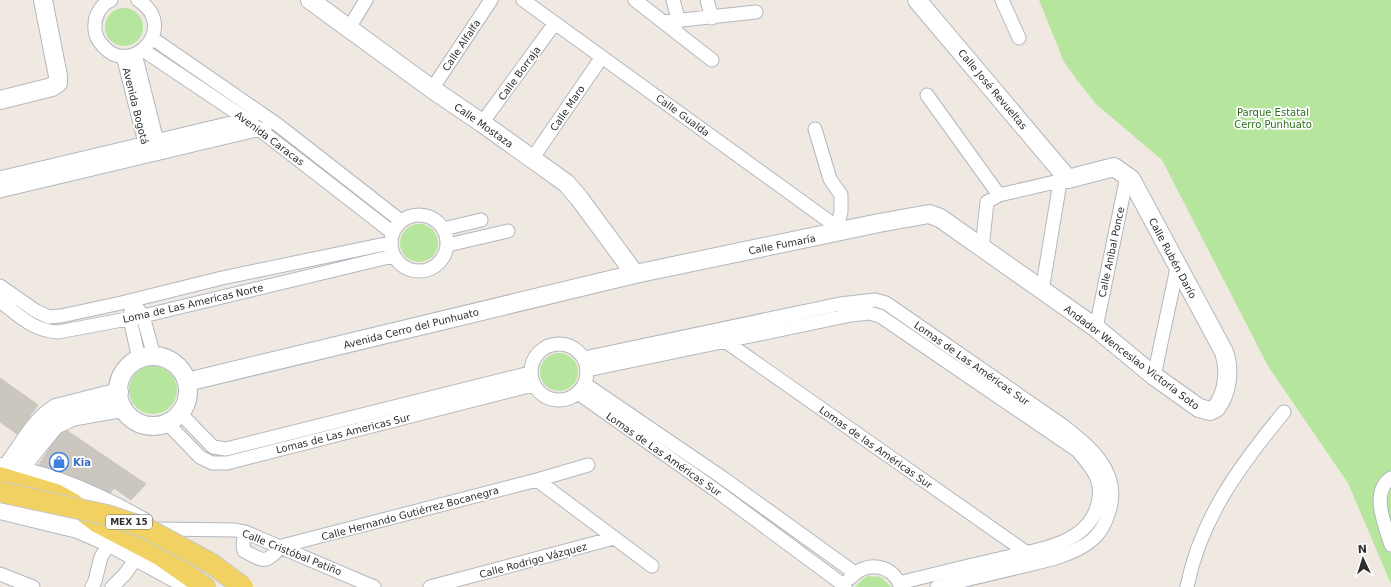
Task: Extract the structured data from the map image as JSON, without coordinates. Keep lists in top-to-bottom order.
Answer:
{
  "streets": {
    "main road": ["MEX 15"],
    "street": [
      "Calle Alfalfa",
      "Calle Borraja",
      "Calle José Revueltas",
      "Avenida Bogotá",
      "Calle Maro",
      "Calle Gualda",
      "Calle Mostaza",
      "Avenida Caracas",
      "Calle Fumaría",
      "Calle Aníbal Ponce",
      "Calle Rubén Darío",
      "Loma de Las Americas Norte",
      "Avenida Cerro del Punhuato",
      "Andador Wenceslao Victoria Soto",
      "Lomas de Las Américas Sur",
      "Lomas de Las Americas Sur",
      "Lomas de las Américas Sur",
      "Calle Hernando Gutiérrez Bocanegra",
      "Calle Cristóbal Patiño",
      "Calle Rodrigo Vázquez"
    ]
  },
  "crossings": [
    ["Calle Alfalfa", "Calle Mostaza"],
    ["Calle Borraja", "Calle Gualda"],
    ["Calle Borraja", "Calle Mostaza"],
    ["Avenida Bogotá", "Avenida Caracas"],
    ["Calle Maro", "Calle Gualda"],
    ["Calle Maro", "Calle Mostaza"],
    ["Calle Gualda", "Calle Fumaría"],
    ["Calle Mostaza", "Calle Fumaría"],
    ["Calle Mostaza", "Avenida Cerro del Punhuato"],
    ["Avenida Caracas", "Loma de Las Americas Norte"],
    ["Calle Fumaría", "Avenida Cerro del Punhuato"],
    ["Calle Fumaría", "Andador Wenceslao Victoria Soto"],
    ["Calle Aníbal Ponce", "Calle Rubén Darío"],
    ["Calle Aníbal Ponce", "Andador Wenceslao Victoria Soto"],
    ["Calle Rubén Darío", "Andador Wenceslao Victoria Soto"],
    ["Avenida Cerro del Punhuato", "Lomas de Las Americas Sur"],
    ["Lomas de Las Américas Sur", "Lomas de Las Americas Sur"],
    ["Lomas de Las Américas Sur", "Lomas de las Américas Sur"],
    ["Calle Hernando Gutiérrez Bocanegra", "Calle Cristóbal Patiño"]
  ],
  "parks": ["Parque Estatal Cerro Punhuato"],
  "places": {
    "shop": ["Kia"]
  },
  "north": "top"
}
